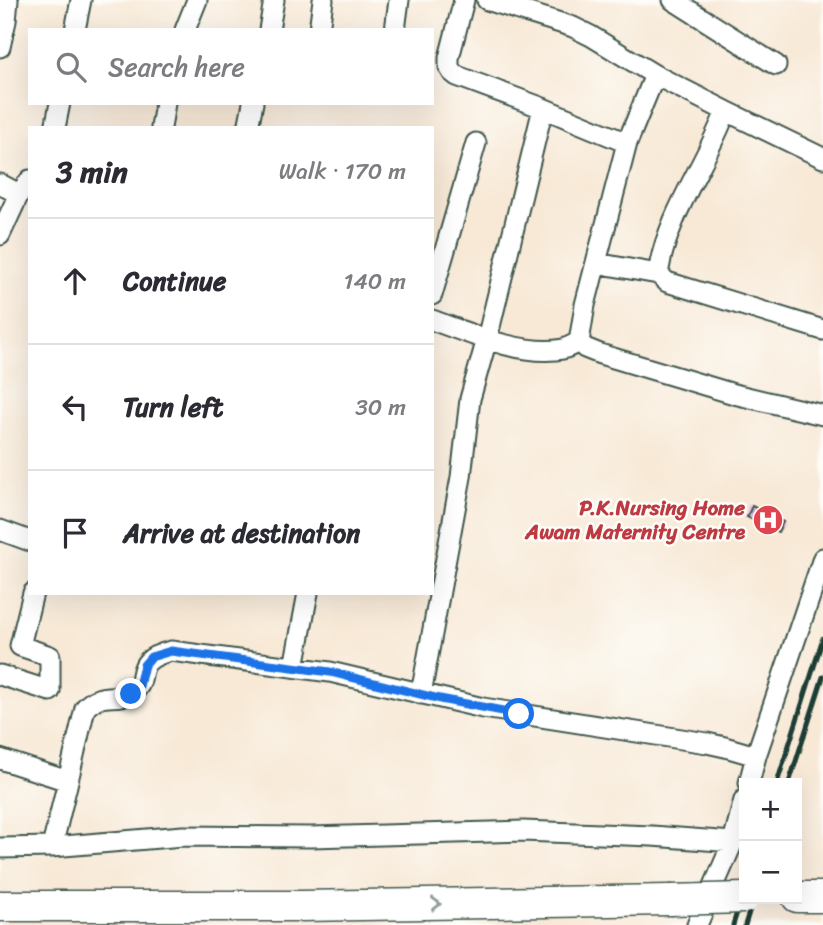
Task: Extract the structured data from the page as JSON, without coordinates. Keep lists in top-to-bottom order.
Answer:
{
  "places": {
    "hospital": ["P.K.Nursing Home Awam Maternity Centre"]
  },
  "page": {
    "search": "Search here",
    "heading": ["3 min", "Walk · 170 m"],
    "list": [
      ["Continue", "140 m"],
      ["Turn left", "30 m"],
      "Arrive at destination"
    ],
    "map_buttons": ["+", "−"]
  }
}
